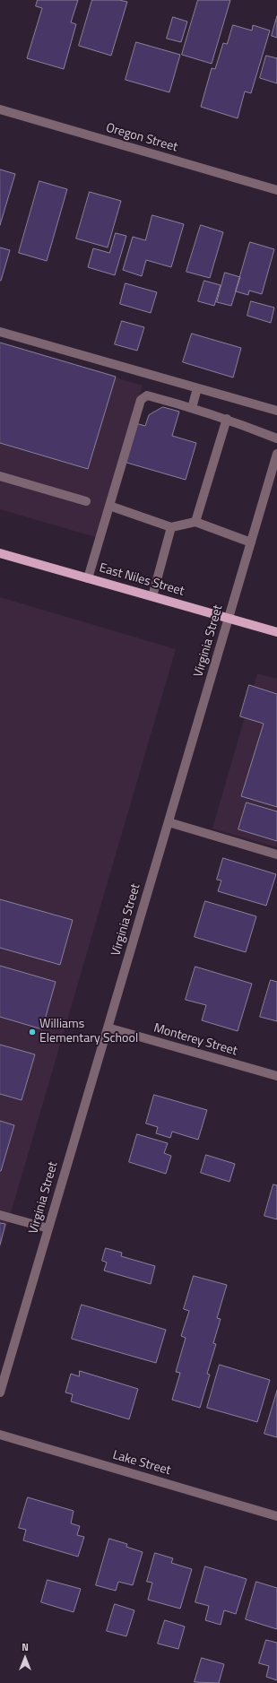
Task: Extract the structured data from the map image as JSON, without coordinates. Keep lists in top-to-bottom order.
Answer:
{
  "streets": {
    "main road": ["East Niles Street"],
    "street": [
      "Oregon Street",
      "Virginia Street",
      "Monterey Street",
      "Lake Street"
    ]
  },
  "crossings": [
    ["East Niles Street", "Virginia Street"],
    ["Virginia Street", "Monterey Street"]
  ],
  "places": ["Williams Elementary School"],
  "north": "top"
}
